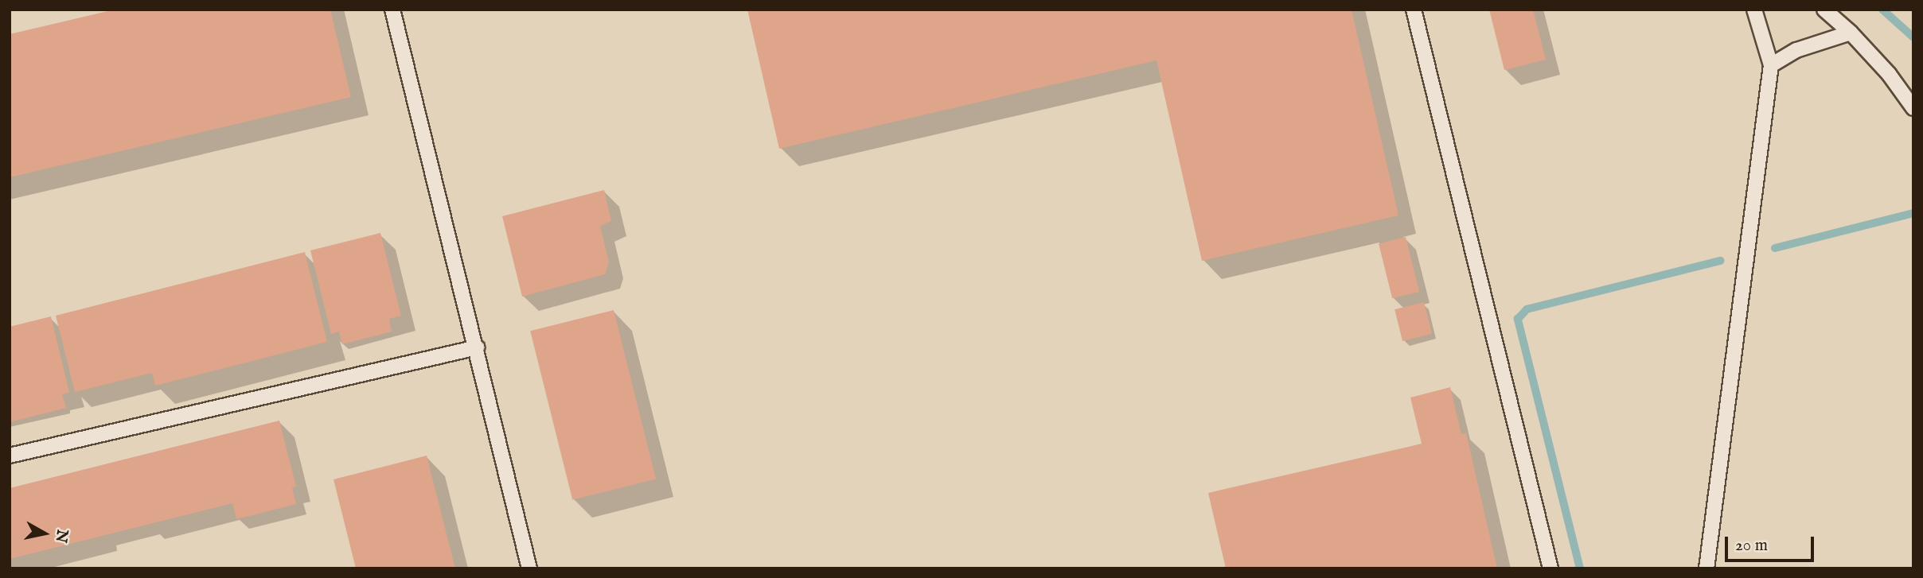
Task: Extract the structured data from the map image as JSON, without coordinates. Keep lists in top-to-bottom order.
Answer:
{
  "scale_bar": "20 m",
  "north": "right"
}
